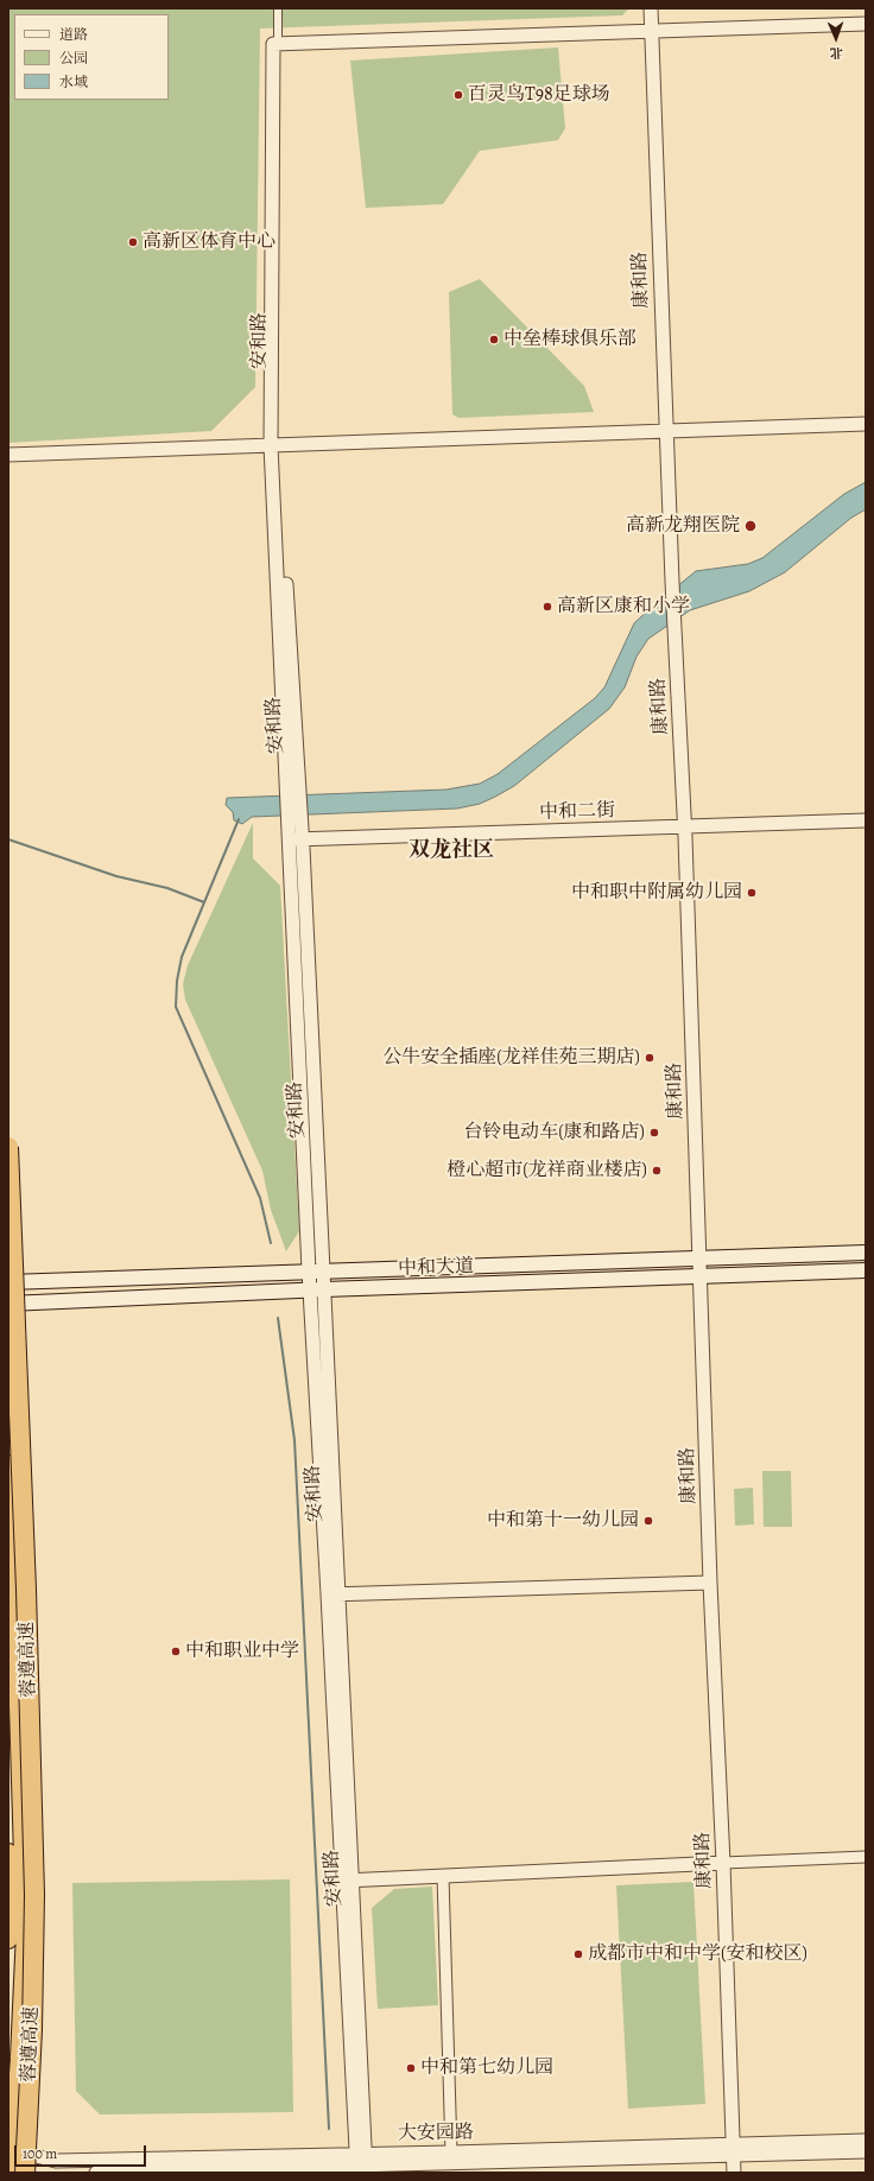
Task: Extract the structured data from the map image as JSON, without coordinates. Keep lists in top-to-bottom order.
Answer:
{
  "streets": {
    "highway": ["蓉遵高速"],
    "main road": ["中和大道"],
    "street": [
      "康和路",
      "安和路",
      "中和二街",
      "大安园路"
    ]
  },
  "crossings": [
    ["康和路", "中和二街"],
    ["康和路", "中和大道"],
    ["康和路", "大安园路"],
    ["安和路", "中和二街"],
    ["安和路", "中和大道"],
    ["安和路", "大安园路"],
    ["蓉遵高速", "大安园路"]
  ],
  "districts": ["双龙社区"],
  "places": [
    "百灵鸟T98足球场",
    "高新区体育中心",
    "中垒棒球俱乐部",
    "高新龙翔医院",
    "高新区康和小学",
    "中和职中附属幼儿园",
    "公牛安全插座(龙祥佳苑三期店)",
    "台铃电动车(康和路店)",
    "橙心超市(龙祥商业楼店)",
    "中和第十一幼儿园",
    "中和职业中学",
    "成都市中和中学(安和校区)",
    "中和第七幼儿园"
  ],
  "legend": ["道路", "公园", "水域"],
  "scale_bar": "100 m",
  "north": "bottom"
}
